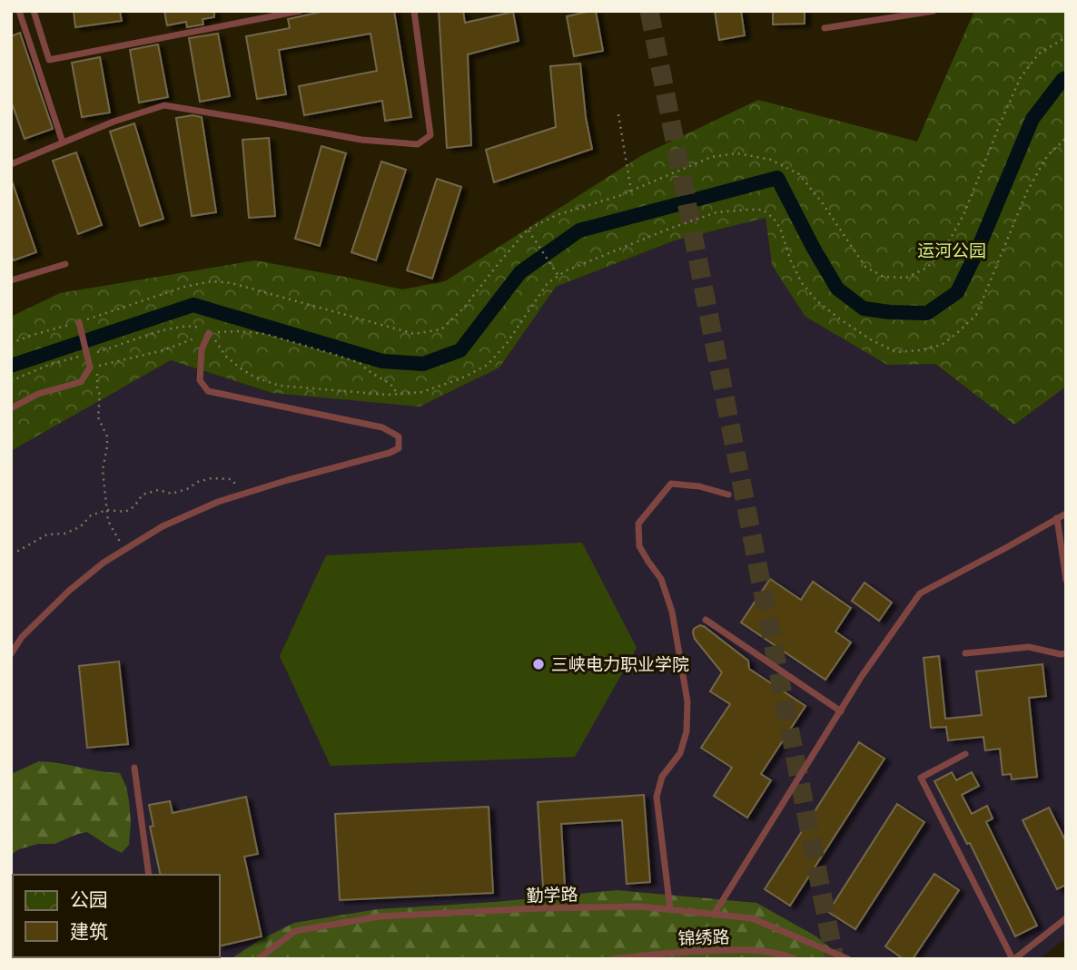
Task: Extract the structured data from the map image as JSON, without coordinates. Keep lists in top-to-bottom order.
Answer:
{
  "streets": {
    "lane": ["勤学路", "锦绣路"]
  },
  "parks": ["运河公园"],
  "places": ["三峡电力职业学院"],
  "legend": ["公园", "建筑"]
}
